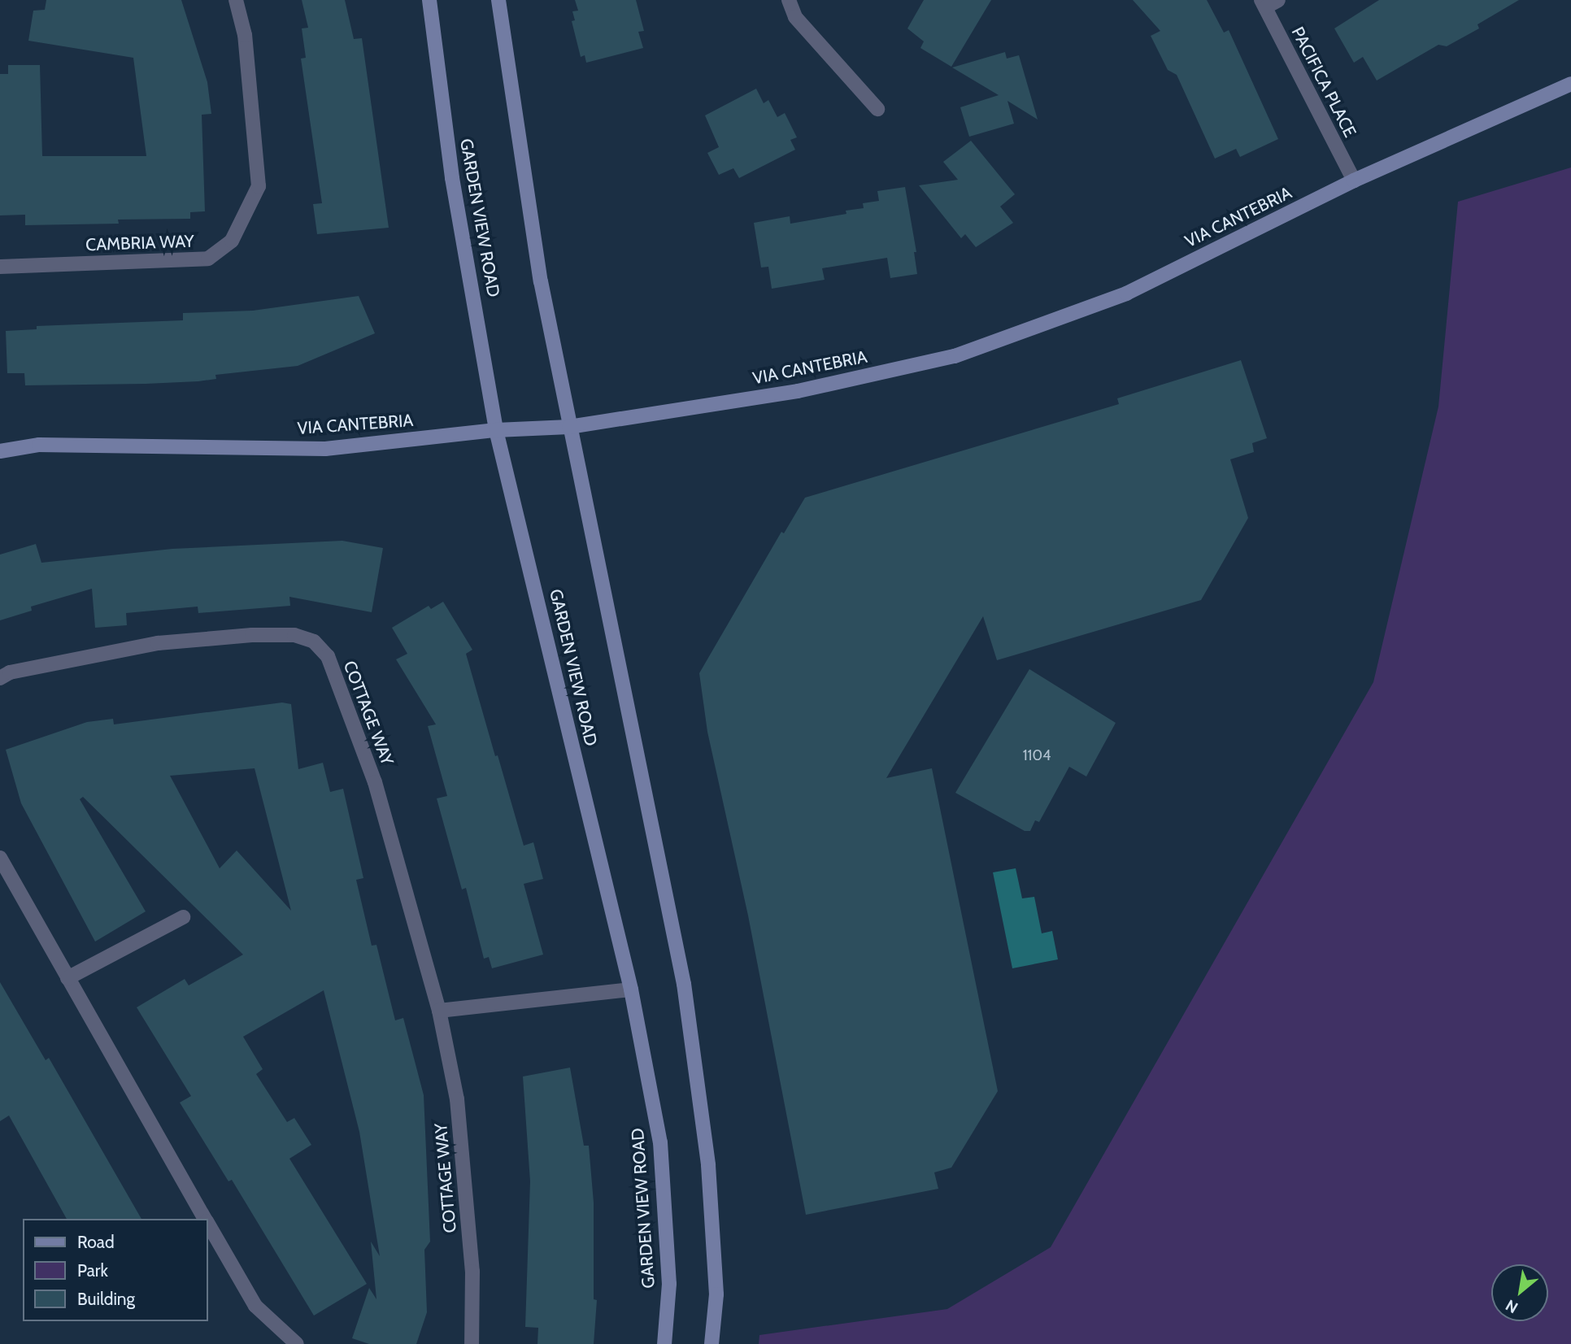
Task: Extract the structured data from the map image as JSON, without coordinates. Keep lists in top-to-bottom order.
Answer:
{
  "streets": {
    "main road": ["VIA CANTEBRIA", "GARDEN VIEW ROAD"],
    "street": ["PACIFICA PLACE", "CAMBRIA WAY", "COTTAGE WAY"]
  },
  "crossings": [
    ["PACIFICA PLACE", "VIA CANTEBRIA"],
    ["VIA CANTEBRIA", "GARDEN VIEW ROAD"]
  ],
  "house_numbers": ["1104"],
  "legend": ["Road", "Park", "Building"],
  "north": "bottom left"
}
